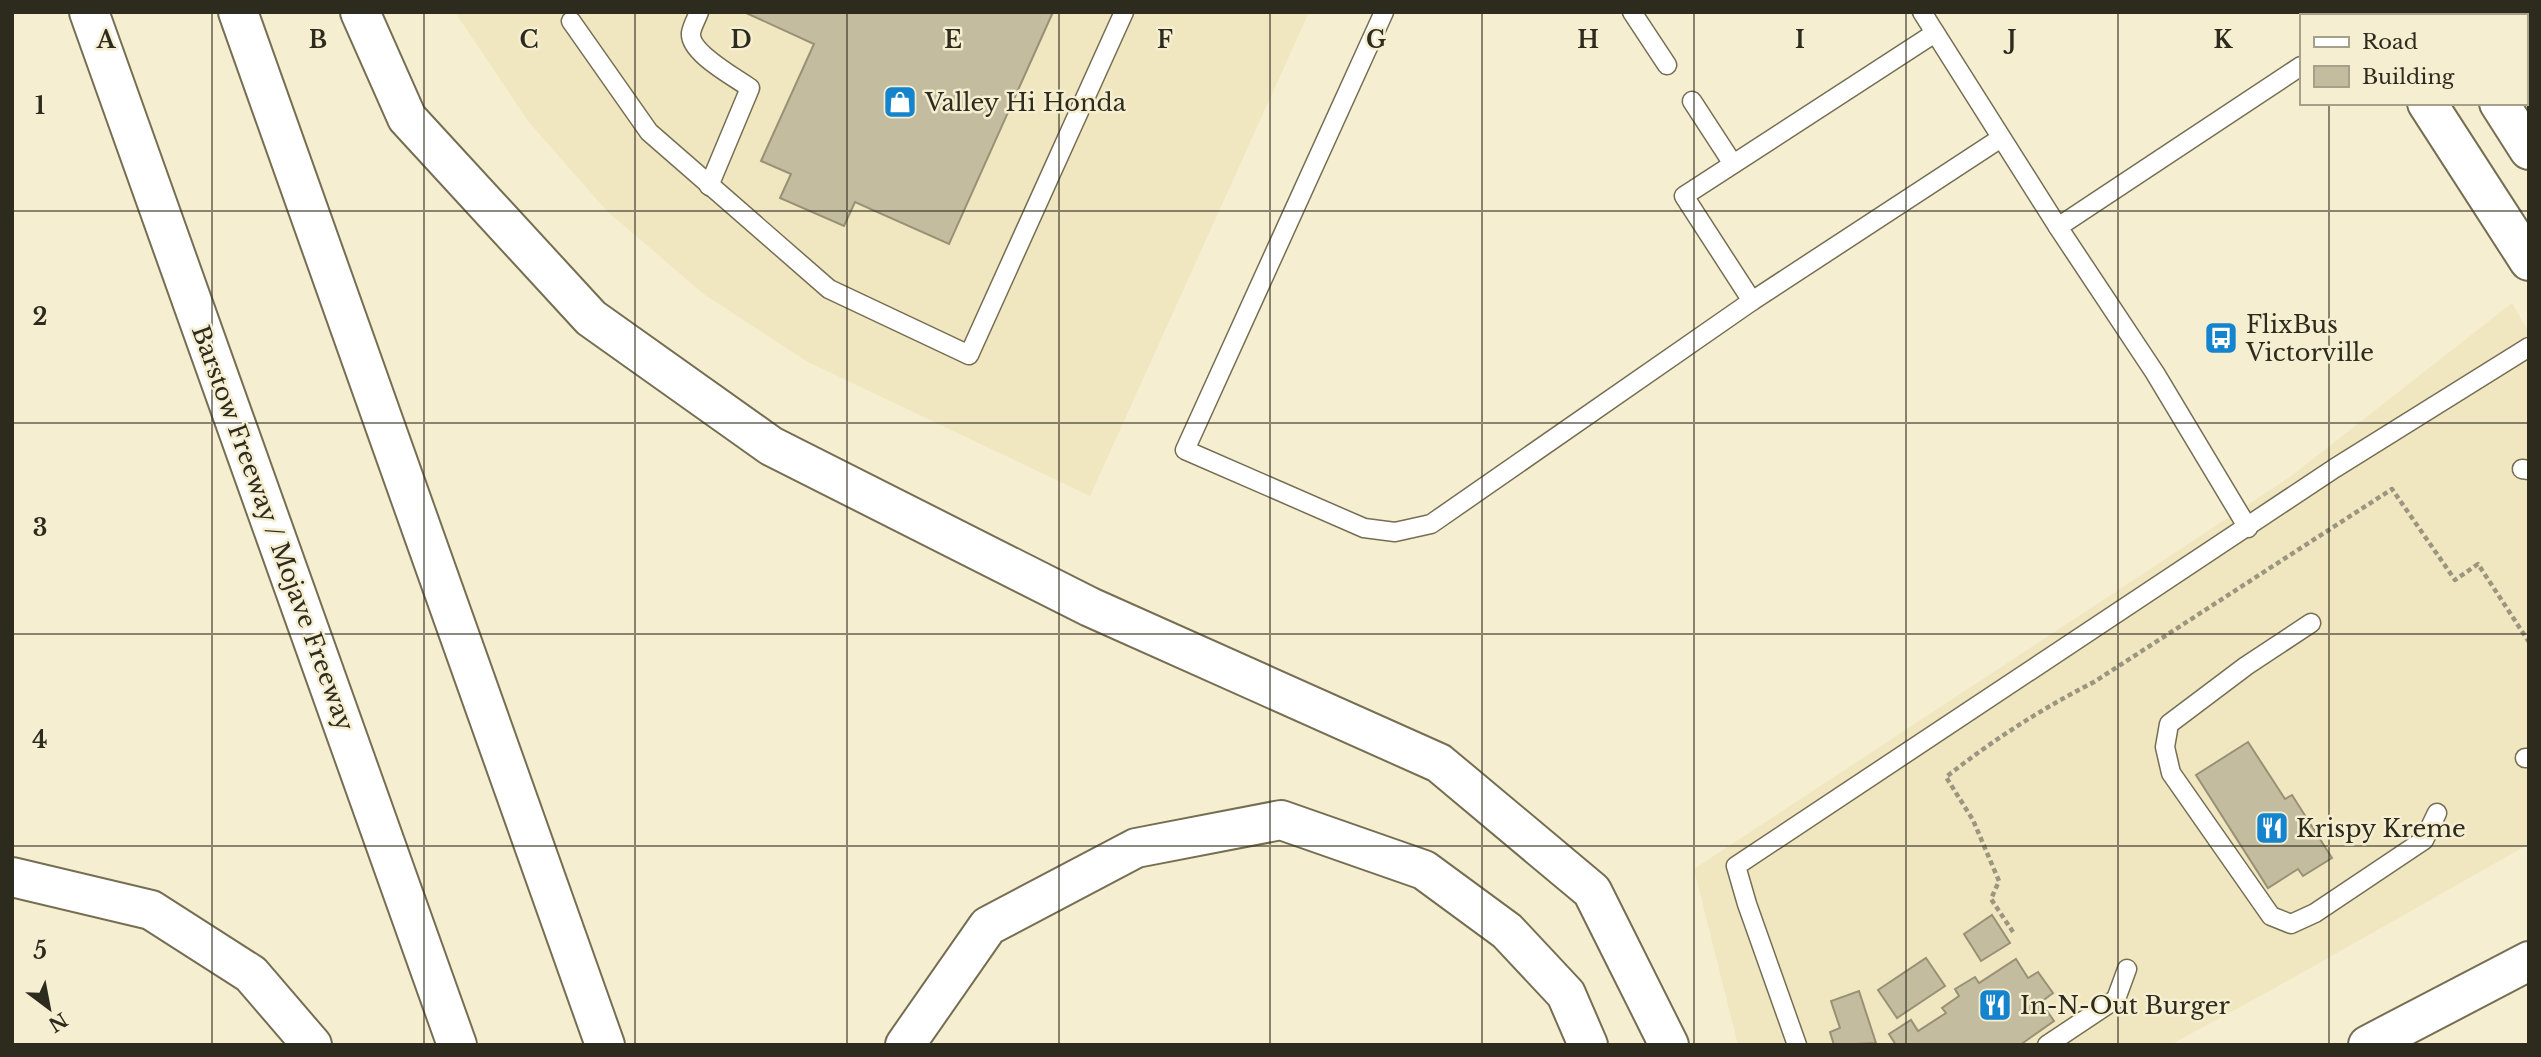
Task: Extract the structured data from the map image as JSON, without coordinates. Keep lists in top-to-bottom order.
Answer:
{
  "streets": {
    "main road": ["Barstow Freeway / Mojave Freeway"]
  },
  "places": {
    "shop": ["Valley Hi Honda"],
    "bus stop": ["FlixBus Victorville"],
    "restaurant": ["Krispy Kreme", "In-N-Out Burger"]
  },
  "legend": ["Road", "Building"],
  "north": "bottom right",
  "grid": {
    "columns": [
      "A",
      "B",
      "C",
      "D",
      "E",
      "F",
      "G",
      "H",
      "I",
      "J",
      "K"
    ],
    "rows": [
      "1",
      "2",
      "3",
      "4",
      "5"
    ]
  }
}
